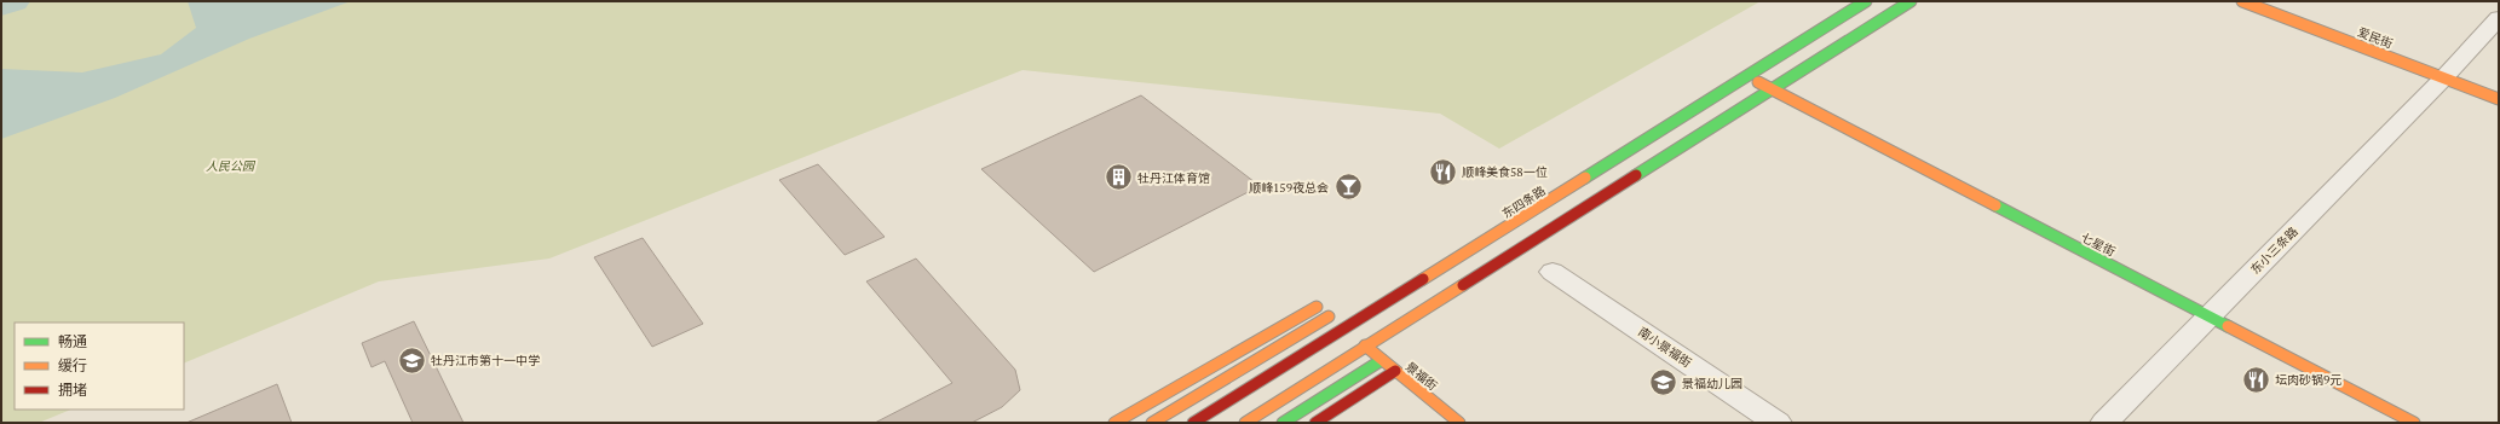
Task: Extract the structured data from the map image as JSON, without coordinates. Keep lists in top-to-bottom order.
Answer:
{
  "streets": {
    "main road": [
      "爱民街",
      "东四条路",
      "七星街",
      "景福街"
    ],
    "street": ["东小三条路", "南小景福街"]
  },
  "crossings": [
    ["爱民街", "东小三条路"],
    ["东四条路", "七星街"],
    ["东四条路", "景福街"],
    ["七星街", "东小三条路"]
  ],
  "parks": ["人民公园"],
  "places": {
    "restaurant": ["顺峰美食58一位", "坛肉砂锅9元"],
    "building": ["牡丹江体育馆"],
    "bar": ["顺峰159夜总会"],
    "school or university": ["牡丹江市第十一中学", "景福幼儿园"]
  },
  "legend": ["畅通", "缓行", "拥堵"]
}
